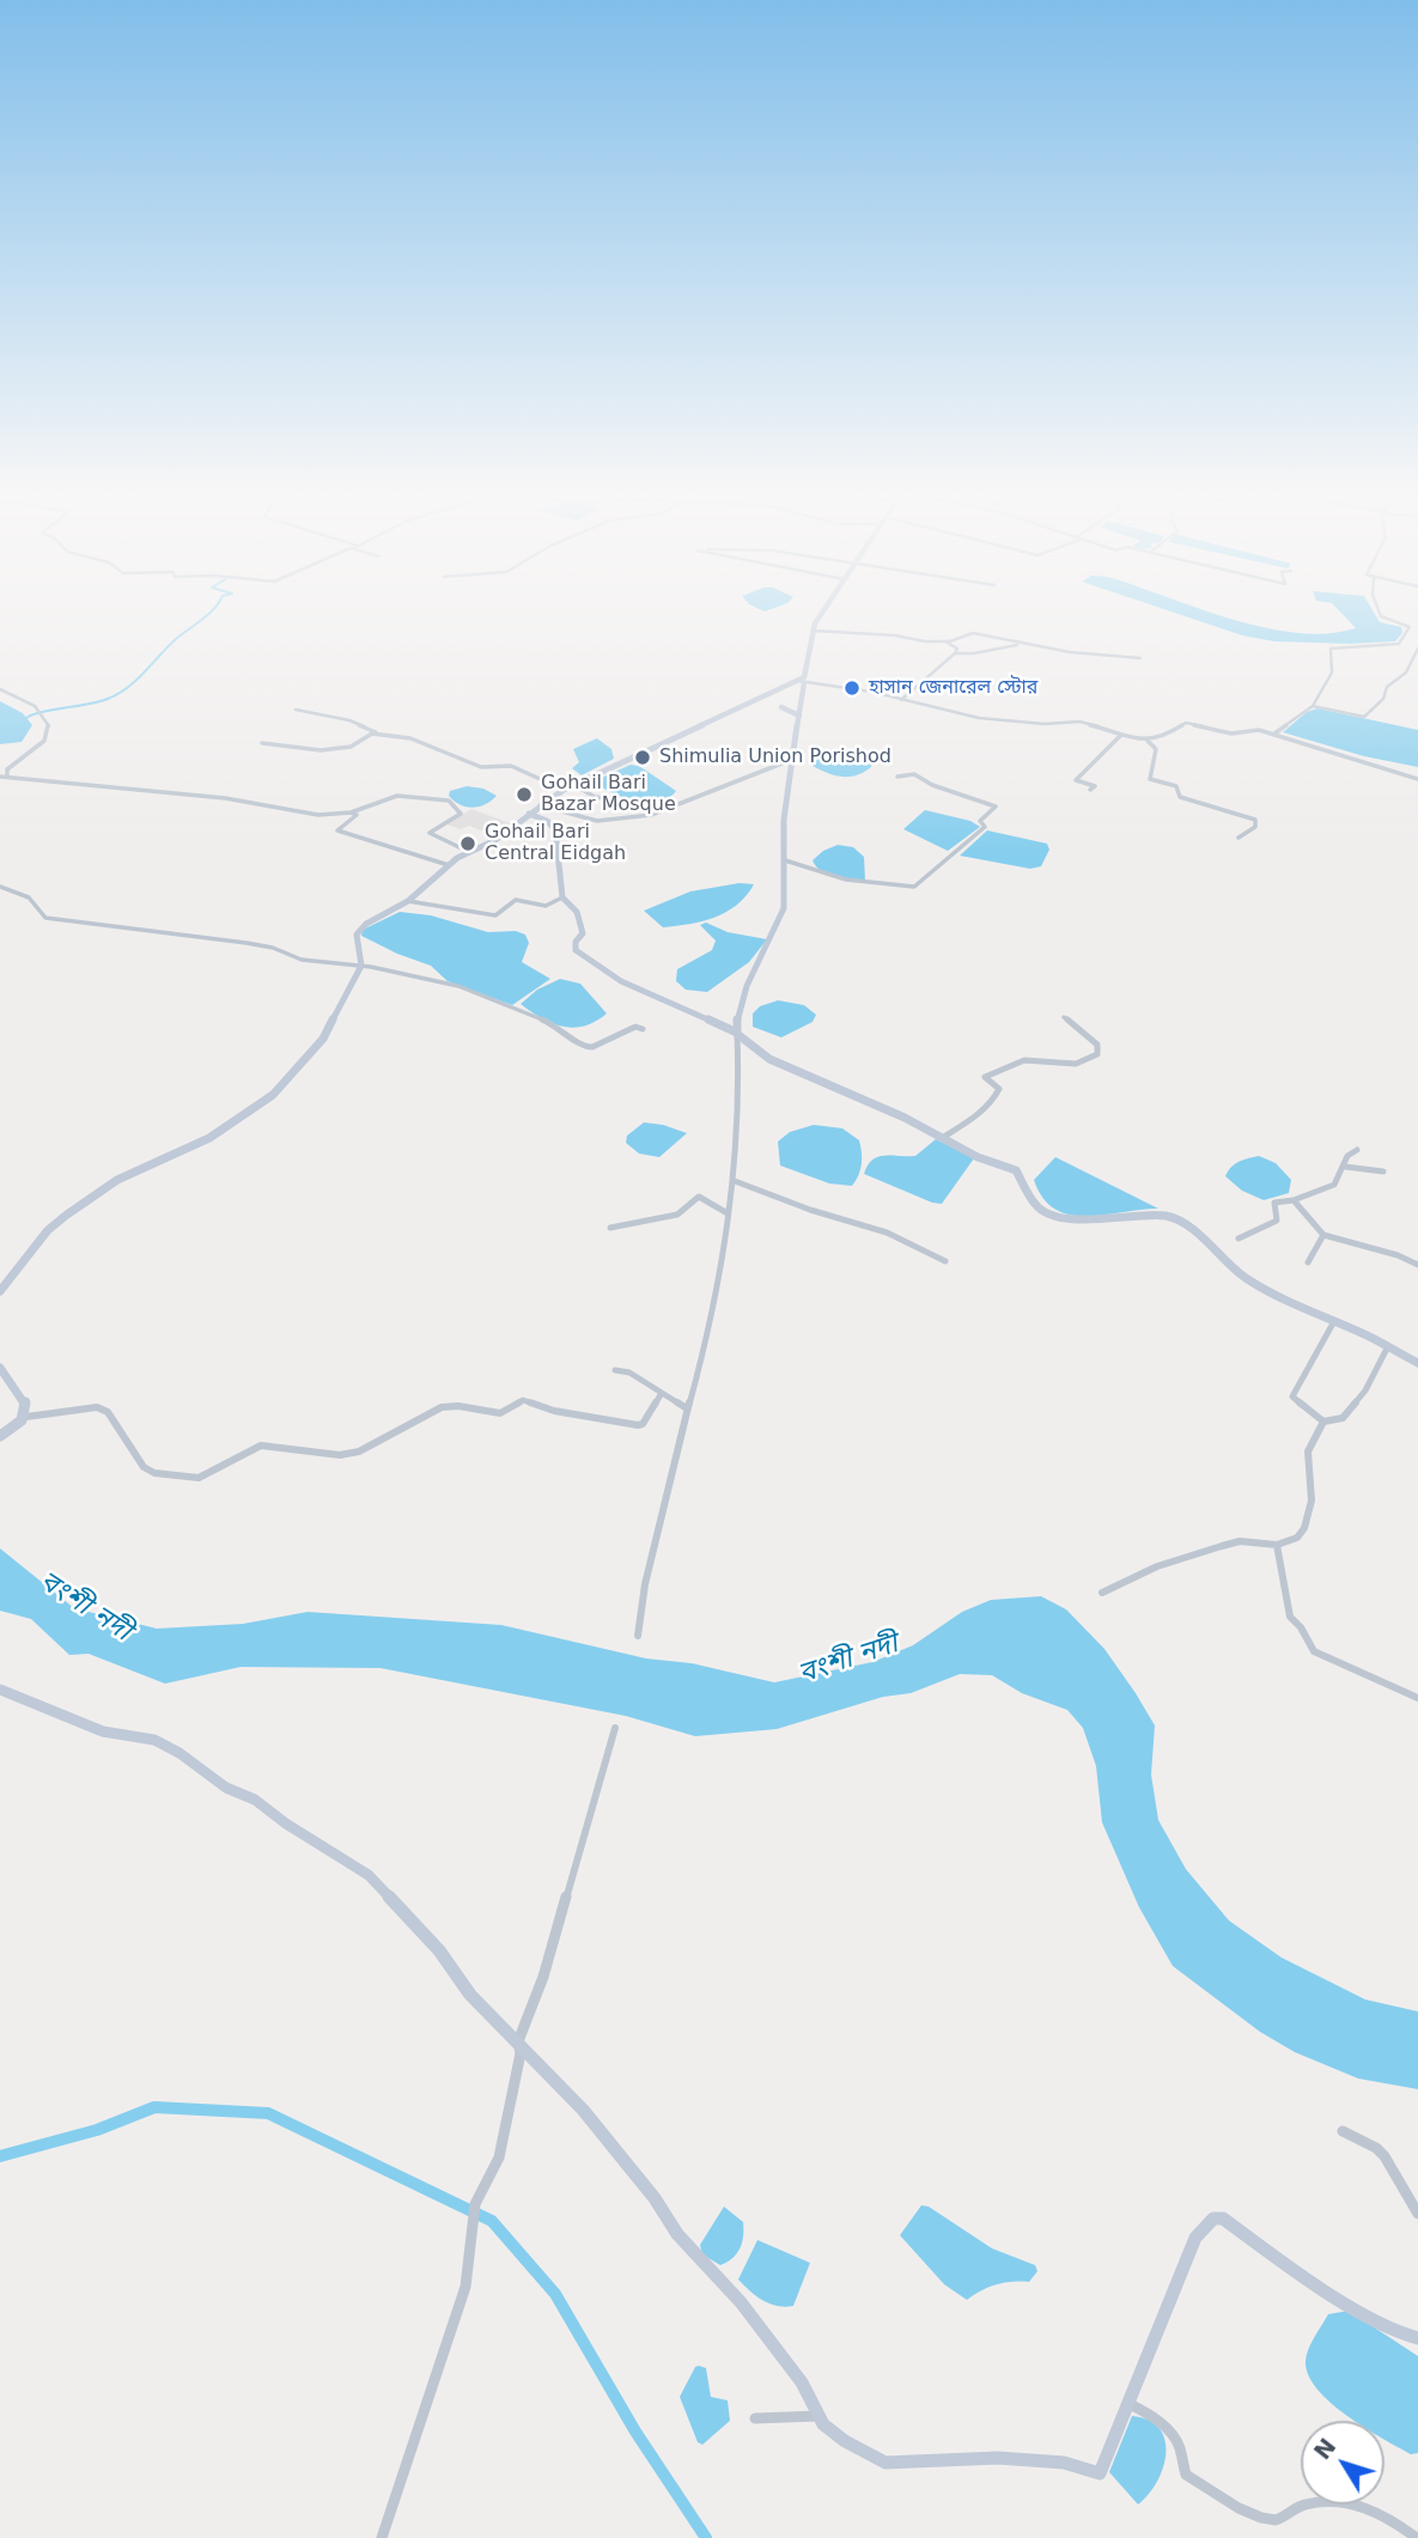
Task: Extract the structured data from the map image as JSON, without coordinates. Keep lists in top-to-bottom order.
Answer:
{
  "water": ["বংশী নদী"],
  "places": [
    "হাসান জেনারেল স্টোর",
    "Shimulia Union Porishod",
    "Gohail Bari Bazar Mosque",
    "Gohail Bari Central Eidgah"
  ],
  "north": "top left"
}
